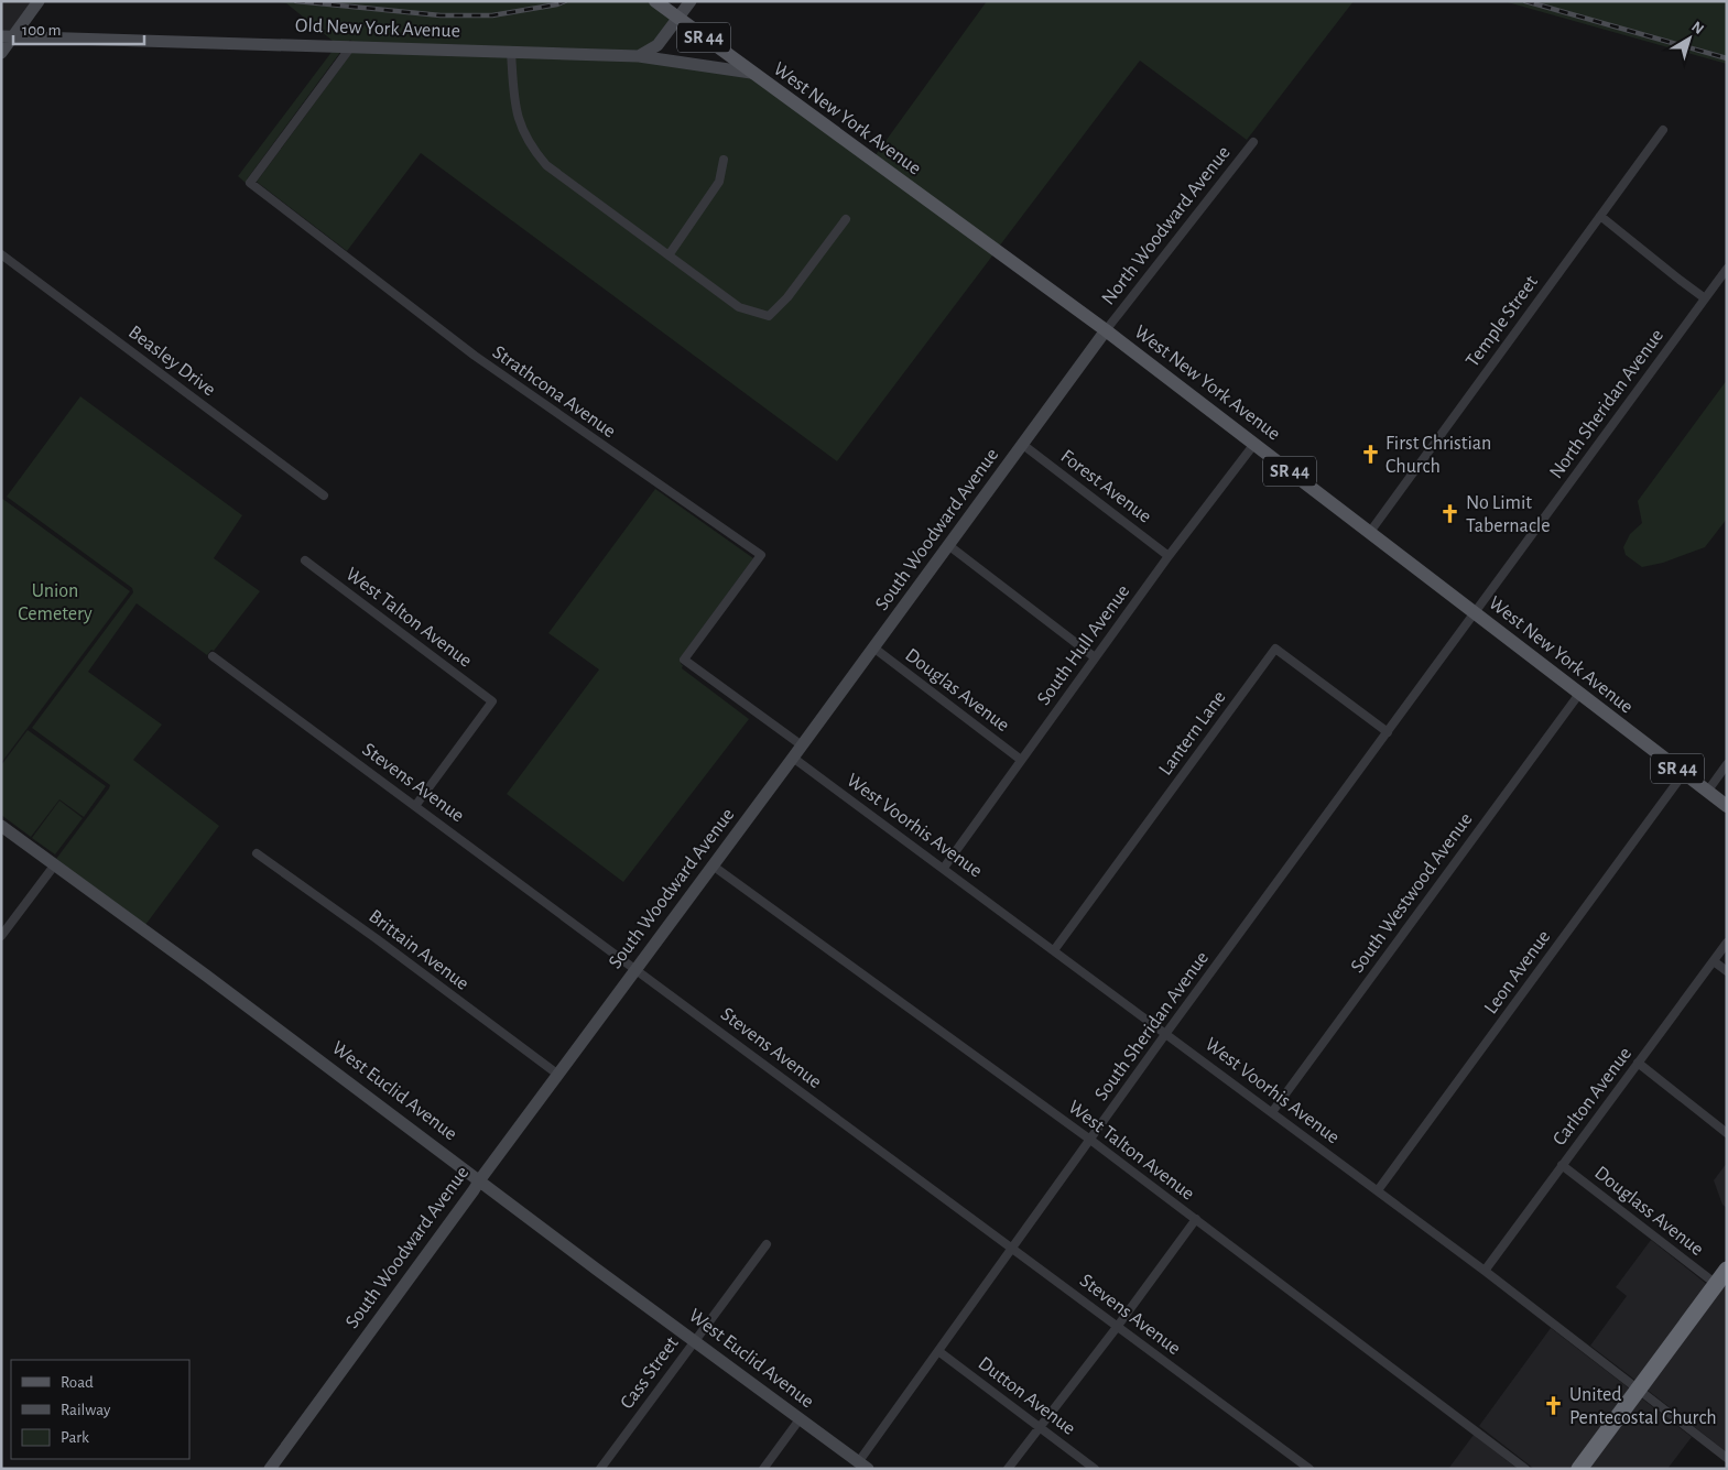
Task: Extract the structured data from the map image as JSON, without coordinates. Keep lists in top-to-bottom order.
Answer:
{
  "streets": {
    "main road": ["SR 44", "West New York Avenue"],
    "street": [
      "Old New York Avenue",
      "North Woodward Avenue",
      "Temple Street",
      "Beasley Drive",
      "Strathcona Avenue",
      "North Sheridan Avenue",
      "Forest Avenue",
      "South Woodward Avenue",
      "West Talton Avenue",
      "South Hull Avenue",
      "Douglas Avenue",
      "Lantern Lane",
      "Stevens Avenue",
      "West Voorhis Avenue",
      "South Westwood Avenue",
      "Brittain Avenue",
      "Leon Avenue",
      "South Sheridan Avenue",
      "West Euclid Avenue",
      "Carlton Avenue",
      "Douglass Avenue",
      "Cass Street",
      "Dutton Avenue"
    ]
  },
  "crossings": [
    ["Old New York Avenue", "West New York Avenue"],
    ["Old New York Avenue", "Strathcona Avenue"],
    ["West New York Avenue", "North Woodward Avenue"],
    ["West New York Avenue", "Temple Street"],
    ["West New York Avenue", "North Sheridan Avenue"],
    ["West New York Avenue", "South Woodward Avenue"],
    ["West New York Avenue", "South Hull Avenue"],
    ["West New York Avenue", "South Westwood Avenue"],
    ["West New York Avenue", "Leon Avenue"],
    ["West New York Avenue", "South Sheridan Avenue"],
    ["North Woodward Avenue", "South Woodward Avenue"],
    ["Strathcona Avenue", "South Woodward Avenue"],
    ["North Sheridan Avenue", "South Sheridan Avenue"],
    ["Forest Avenue", "South Woodward Avenue"],
    ["Forest Avenue", "South Hull Avenue"],
    ["South Woodward Avenue", "West Talton Avenue"],
    ["South Woodward Avenue", "Douglas Avenue"],
    ["South Woodward Avenue", "Stevens Avenue"],
    ["South Woodward Avenue", "West Voorhis Avenue"],
    ["South Woodward Avenue", "Brittain Avenue"],
    ["South Woodward Avenue", "West Euclid Avenue"],
    ["West Talton Avenue", "Stevens Avenue"],
    ["West Talton Avenue", "South Sheridan Avenue"],
    ["South Hull Avenue", "Douglas Avenue"],
    ["South Hull Avenue", "West Voorhis Avenue"],
    ["Lantern Lane", "West Voorhis Avenue"],
    ["Lantern Lane", "South Sheridan Avenue"],
    ["Stevens Avenue", "South Sheridan Avenue"],
    ["West Voorhis Avenue", "South Westwood Avenue"],
    ["West Voorhis Avenue", "Leon Avenue"],
    ["West Voorhis Avenue", "South Sheridan Avenue"],
    ["West Voorhis Avenue", "Carlton Avenue"],
    ["South Sheridan Avenue", "West Euclid Avenue"],
    ["South Sheridan Avenue", "Dutton Avenue"],
    ["West Euclid Avenue", "Cass Street"],
    ["Carlton Avenue", "Douglass Avenue"]
  ],
  "parks": ["Union Cemetery"],
  "places": {
    "church": ["First Christian Church", "No Limit Tabernacle", "United Pentecostal Church"]
  },
  "legend": ["Road", "Railway", "Park"],
  "scale_bar": "100 m",
  "north": "top right"
}
